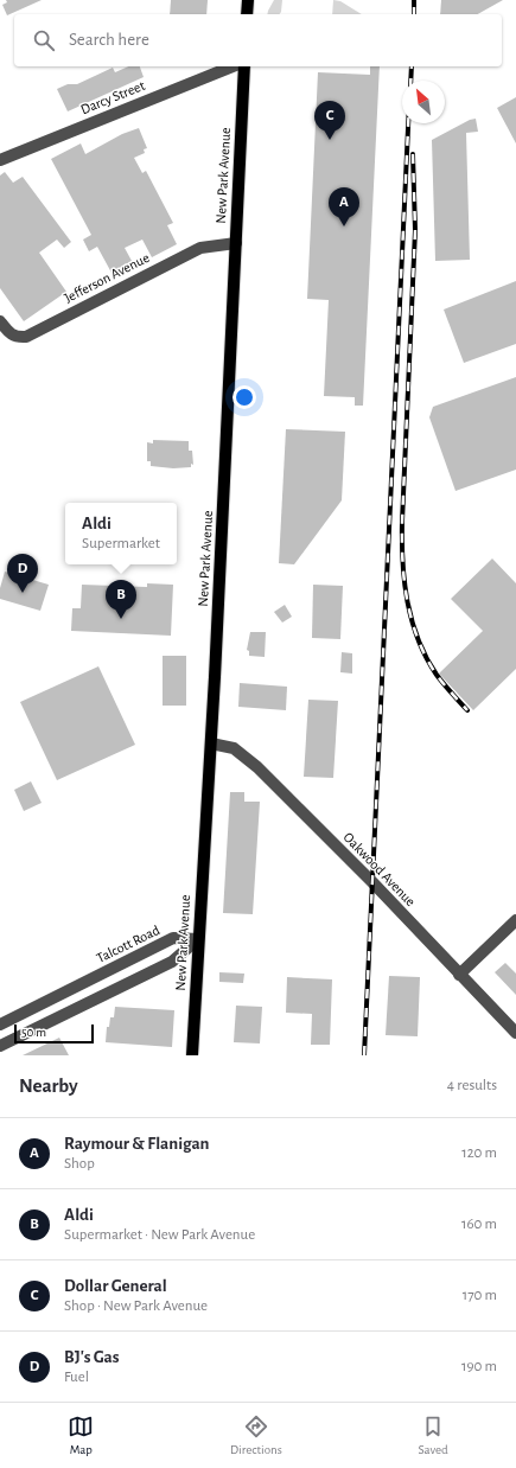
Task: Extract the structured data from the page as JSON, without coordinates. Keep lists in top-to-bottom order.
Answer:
{
  "streets": {
    "main road": ["New Park Avenue"],
    "street": [
      "Darcy Street",
      "Jefferson Avenue",
      "Oakwood Avenue",
      "Talcott Road"
    ]
  },
  "crossings": [
    ["New Park Avenue", "Jefferson Avenue"],
    ["New Park Avenue", "Oakwood Avenue"],
    ["New Park Avenue", "Talcott Road"]
  ],
  "scale_bar": "50 m",
  "north": "top left",
  "page": {
    "search": "Search here",
    "pins": [
      "C",
      "A",
      "D",
      "B"
    ],
    "popup": ["Aldi", "Supermarket"],
    "scale": "50 m",
    "heading": ["Nearby", "4 results"],
    "list": [
      {
        "mark": "A",
        "name": "Raymour & Flanigan",
        "note": "Shop",
        "value": "120 m"
      },
      {
        "mark": "B",
        "name": "Aldi",
        "note": "Supermarket · New Park Avenue",
        "value": "160 m"
      },
      {
        "mark": "C",
        "name": "Dollar General",
        "note": "Shop · New Park Avenue",
        "value": "170 m"
      },
      {
        "mark": "D",
        "name": "BJ's Gas",
        "note": "Fuel",
        "value": "190 m"
      }
    ],
    "nav": ["Map", "Directions", "Saved"]
  }
}
